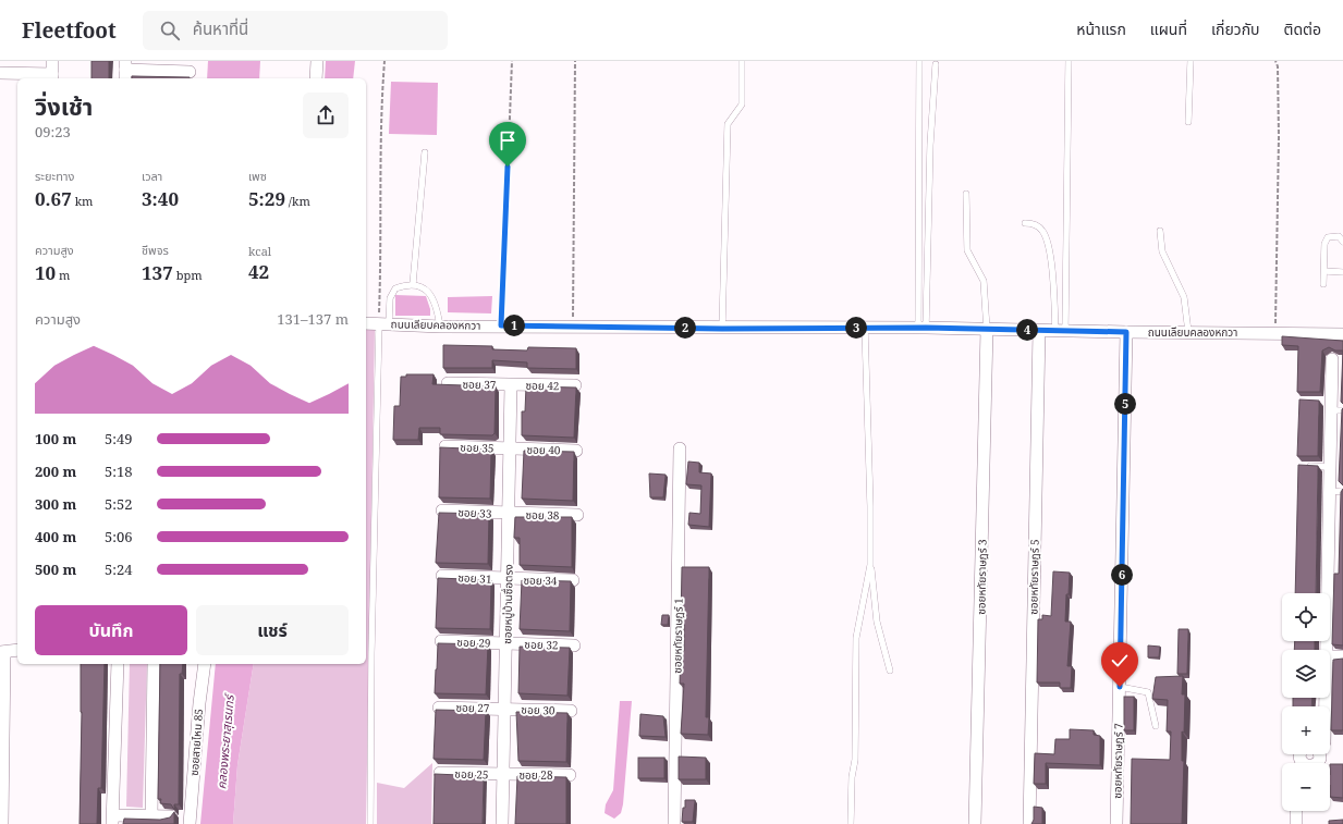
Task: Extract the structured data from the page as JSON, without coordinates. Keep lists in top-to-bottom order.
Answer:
{
  "streets": {
    "street": [
      "ถนนเลียบคลองหกวา",
      "ซอย 37",
      "ซอย 42",
      "ซอย 35",
      "ซอย 40",
      "ซอย 33",
      "ซอย 38",
      "ซอยหทัยราษฎร์ 3",
      "ซอยหทัยราษฎร์ 5",
      "ซอย 31",
      "ซอย 34",
      "ซอยหมู่บ้านซื่อตรง",
      "ซอยหทัยราษฎร์ 1",
      "ซอย 29",
      "ซอย 32",
      "ซอย 27",
      "ซอย 30",
      "ซอยสายไหม 85",
      "ซอยหทัยราษฎร์ 7",
      "ซอย 25",
      "ซอย 28"
    ]
  },
  "crossings": [
    ["ถนนเลียบคลองหกวา", "ซอยหทัยราษฎร์ 3"],
    ["ถนนเลียบคลองหกวา", "ซอยหทัยราษฎร์ 5"],
    ["ถนนเลียบคลองหกวา", "ซอยหทัยราษฎร์ 7"],
    ["ซอย 37", "ซอย 42"],
    ["ซอย 37", "ซอยหมู่บ้านซื่อตรง"],
    ["ซอย 42", "ซอยหมู่บ้านซื่อตรง"],
    ["ซอย 35", "ซอย 40"],
    ["ซอย 35", "ซอยหมู่บ้านซื่อตรง"],
    ["ซอย 40", "ซอยหมู่บ้านซื่อตรง"],
    ["ซอย 33", "ซอย 38"],
    ["ซอย 33", "ซอยหมู่บ้านซื่อตรง"],
    ["ซอย 38", "ซอยหมู่บ้านซื่อตรง"],
    ["ซอย 31", "ซอย 34"],
    ["ซอย 31", "ซอยหมู่บ้านซื่อตรง"],
    ["ซอย 34", "ซอยหมู่บ้านซื่อตรง"],
    ["ซอยหมู่บ้านซื่อตรง", "ซอย 29"],
    ["ซอยหมู่บ้านซื่อตรง", "ซอย 32"],
    ["ซอยหมู่บ้านซื่อตรง", "ซอย 27"],
    ["ซอยหมู่บ้านซื่อตรง", "ซอย 30"],
    ["ซอยหมู่บ้านซื่อตรง", "ซอย 25"],
    ["ซอยหมู่บ้านซื่อตรง", "ซอย 28"],
    ["ซอย 29", "ซอย 32"],
    ["ซอย 27", "ซอย 30"],
    ["ซอย 25", "ซอย 28"]
  ],
  "water": ["คลองพระยาสุเรนทร์"],
  "page": {
    "header": "Fleetfoot",
    "search": "ค้นหาที่นี่",
    "nav": [
      "หน้าแรก",
      "แผนที่",
      "เกี่ยวกับ",
      "ติดต่อ"
    ],
    "heading": ["วิ่งเช้า", "09:23"],
    "stats": [
      ["ระยะทาง", "0.67 km"],
      ["เวลา", "3:40"],
      ["เพซ", "5:29 /km"],
      ["ความสูง", "10 m"],
      ["ชีพจร", "137 bpm"],
      ["kcal", "42"]
    ],
    "chart": ["ความสูง", "131–137 m"],
    "pins": [
      "1",
      "2",
      "3",
      "4",
      "5",
      "6"
    ],
    "list": [
      {
        "name": "100 m",
        "note": "5:49"
      },
      {
        "name": "200 m",
        "note": "5:18"
      },
      {
        "name": "300 m",
        "note": "5:52"
      },
      {
        "name": "400 m",
        "note": "5:06"
      },
      {
        "name": "500 m",
        "note": "5:24"
      }
    ],
    "map_buttons": ["+", "−"],
    "buttons": ["บันทึก", "แชร์"]
  }
}
